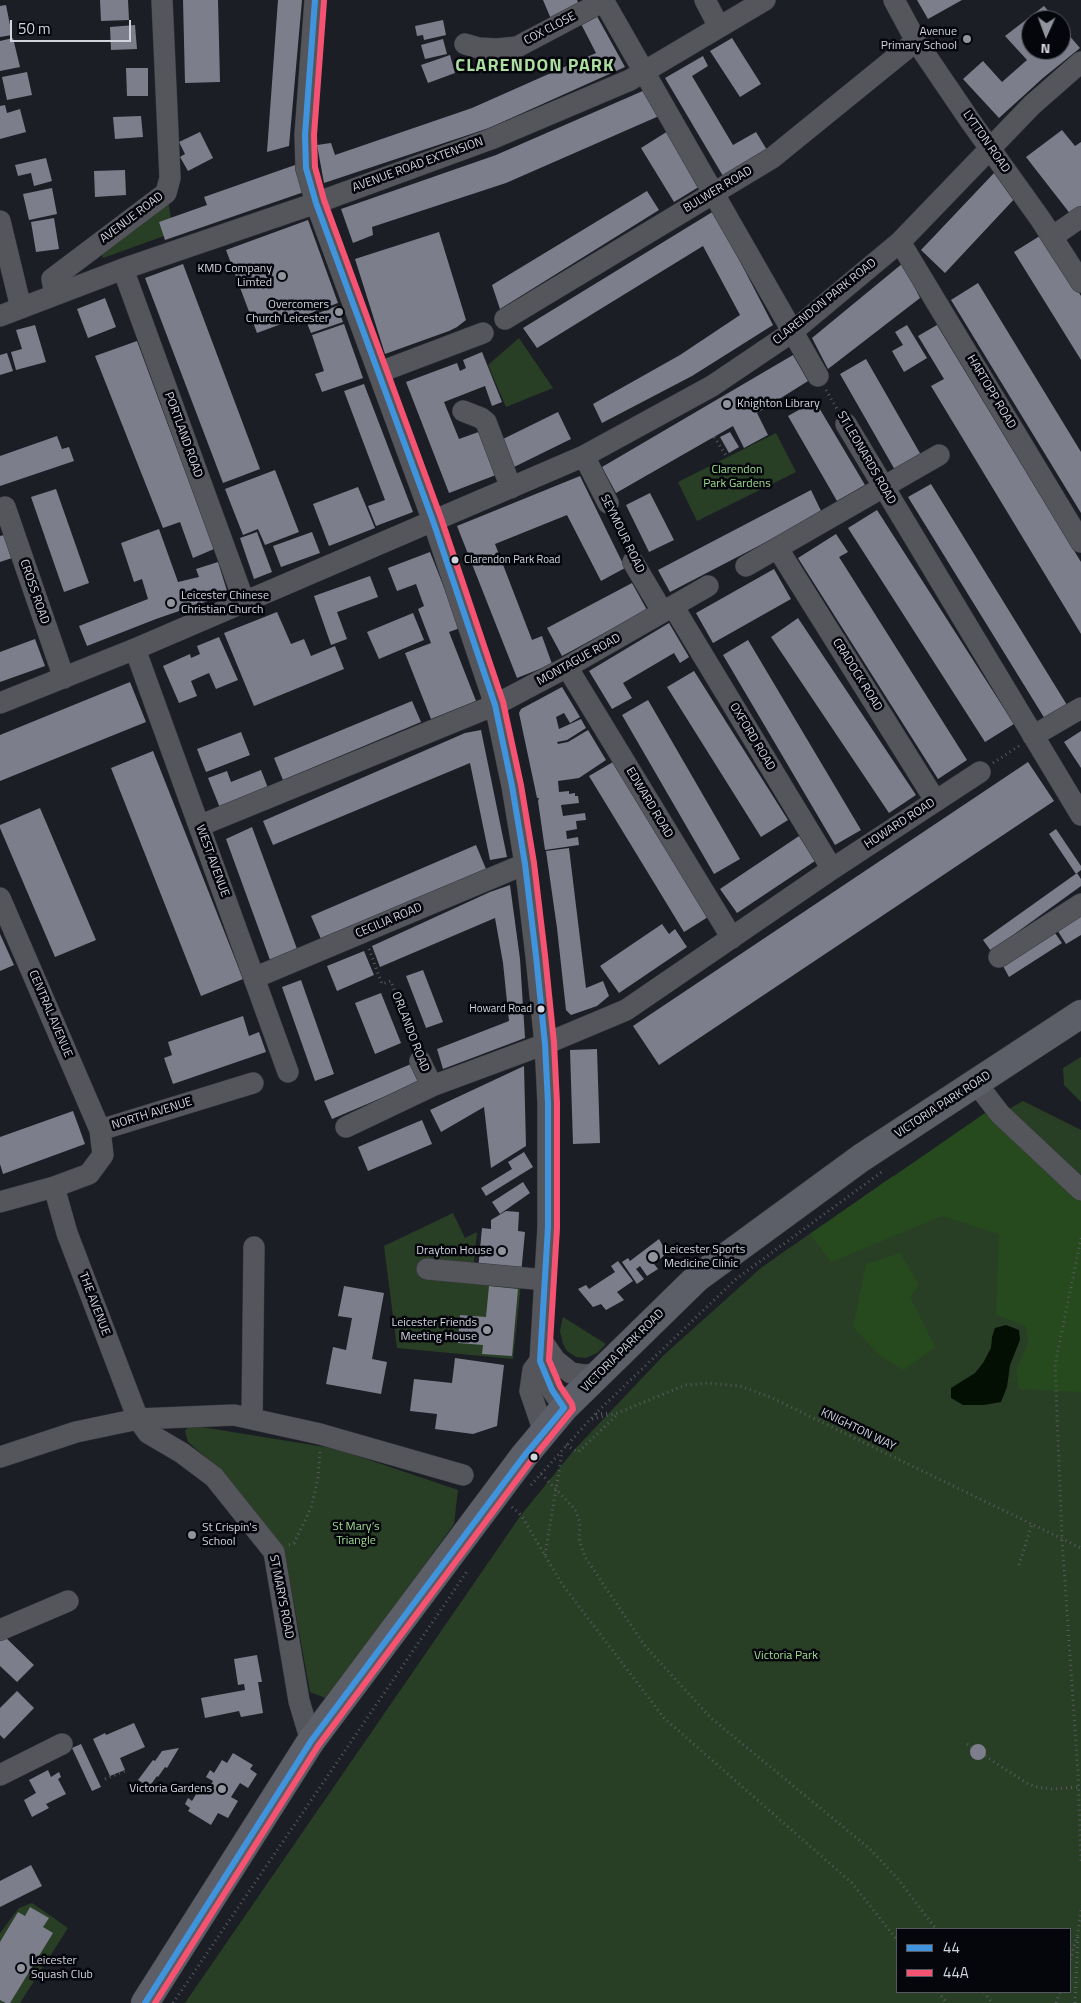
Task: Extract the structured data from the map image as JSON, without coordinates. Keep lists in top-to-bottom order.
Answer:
{
  "streets": {
    "main road": ["VICTORIA PARK ROAD"],
    "street": [
      "COX CLOSE",
      "LYTTON ROAD",
      "AVENUE ROAD EXTENSION",
      "BULWER ROAD",
      "AVENUE ROAD",
      "CLARENDON PARK ROAD",
      "HARTOPP ROAD",
      "PORTLAND ROAD",
      "ST LEONARDS ROAD",
      "SEYMOUR ROAD",
      "CROSS ROAD",
      "MONTAGUE ROAD",
      "CRADOCK ROAD",
      "OXFORD ROAD",
      "EDWARD ROAD",
      "HOWARD ROAD",
      "WEST AVENUE",
      "CECILIA ROAD",
      "CENTRAL AVENUE",
      "ORLANDO ROAD",
      "NORTH AVENUE",
      "THE AVENUE",
      "ST MARYS ROAD"
    ],
    "path": ["KNIGHTON WAY"]
  },
  "crossings": [
    ["LYTTON ROAD", "BULWER ROAD"],
    ["LYTTON ROAD", "CLARENDON PARK ROAD"],
    ["AVENUE ROAD EXTENSION", "AVENUE ROAD"],
    ["AVENUE ROAD EXTENSION", "PORTLAND ROAD"],
    ["CLARENDON PARK ROAD", "HARTOPP ROAD"],
    ["CLARENDON PARK ROAD", "PORTLAND ROAD"],
    ["CLARENDON PARK ROAD", "SEYMOUR ROAD"],
    ["CLARENDON PARK ROAD", "CROSS ROAD"],
    ["CLARENDON PARK ROAD", "WEST AVENUE"],
    ["SEYMOUR ROAD", "MONTAGUE ROAD"],
    ["SEYMOUR ROAD", "OXFORD ROAD"],
    ["MONTAGUE ROAD", "OXFORD ROAD"],
    ["MONTAGUE ROAD", "EDWARD ROAD"],
    ["MONTAGUE ROAD", "WEST AVENUE"],
    ["CRADOCK ROAD", "HOWARD ROAD"],
    ["OXFORD ROAD", "HOWARD ROAD"],
    ["EDWARD ROAD", "HOWARD ROAD"],
    ["HOWARD ROAD", "ORLANDO ROAD"],
    ["WEST AVENUE", "CECILIA ROAD"],
    ["CECILIA ROAD", "ORLANDO ROAD"],
    ["CENTRAL AVENUE", "NORTH AVENUE"],
    ["VICTORIA PARK ROAD", "ST MARYS ROAD"],
    ["NORTH AVENUE", "THE AVENUE"],
    ["THE AVENUE", "ST MARYS ROAD"]
  ],
  "districts": ["CLARENDON PARK"],
  "parks": ["Clarendon Park Gardens", "St Mary’s Triangle", "Victoria Park"],
  "places": [
    "Avenue Primary School",
    "KMD Company Limted",
    "Overcomers Church Leicester",
    "Knighton Library",
    "Clarendon Park Road",
    "Leicester Chinese Christian Church",
    "Howard Road",
    "Drayton House",
    "Leicester Sports Medicine Clinic",
    "Leicester Friends Meeting House",
    "St Crispin's School",
    "Victoria Gardens",
    "Leicester Squash Club"
  ],
  "lines": ["transit line 44", "transit line 44A"],
  "legend": ["44", "44A"],
  "scale_bar": "50 m",
  "north": "bottom"
}
